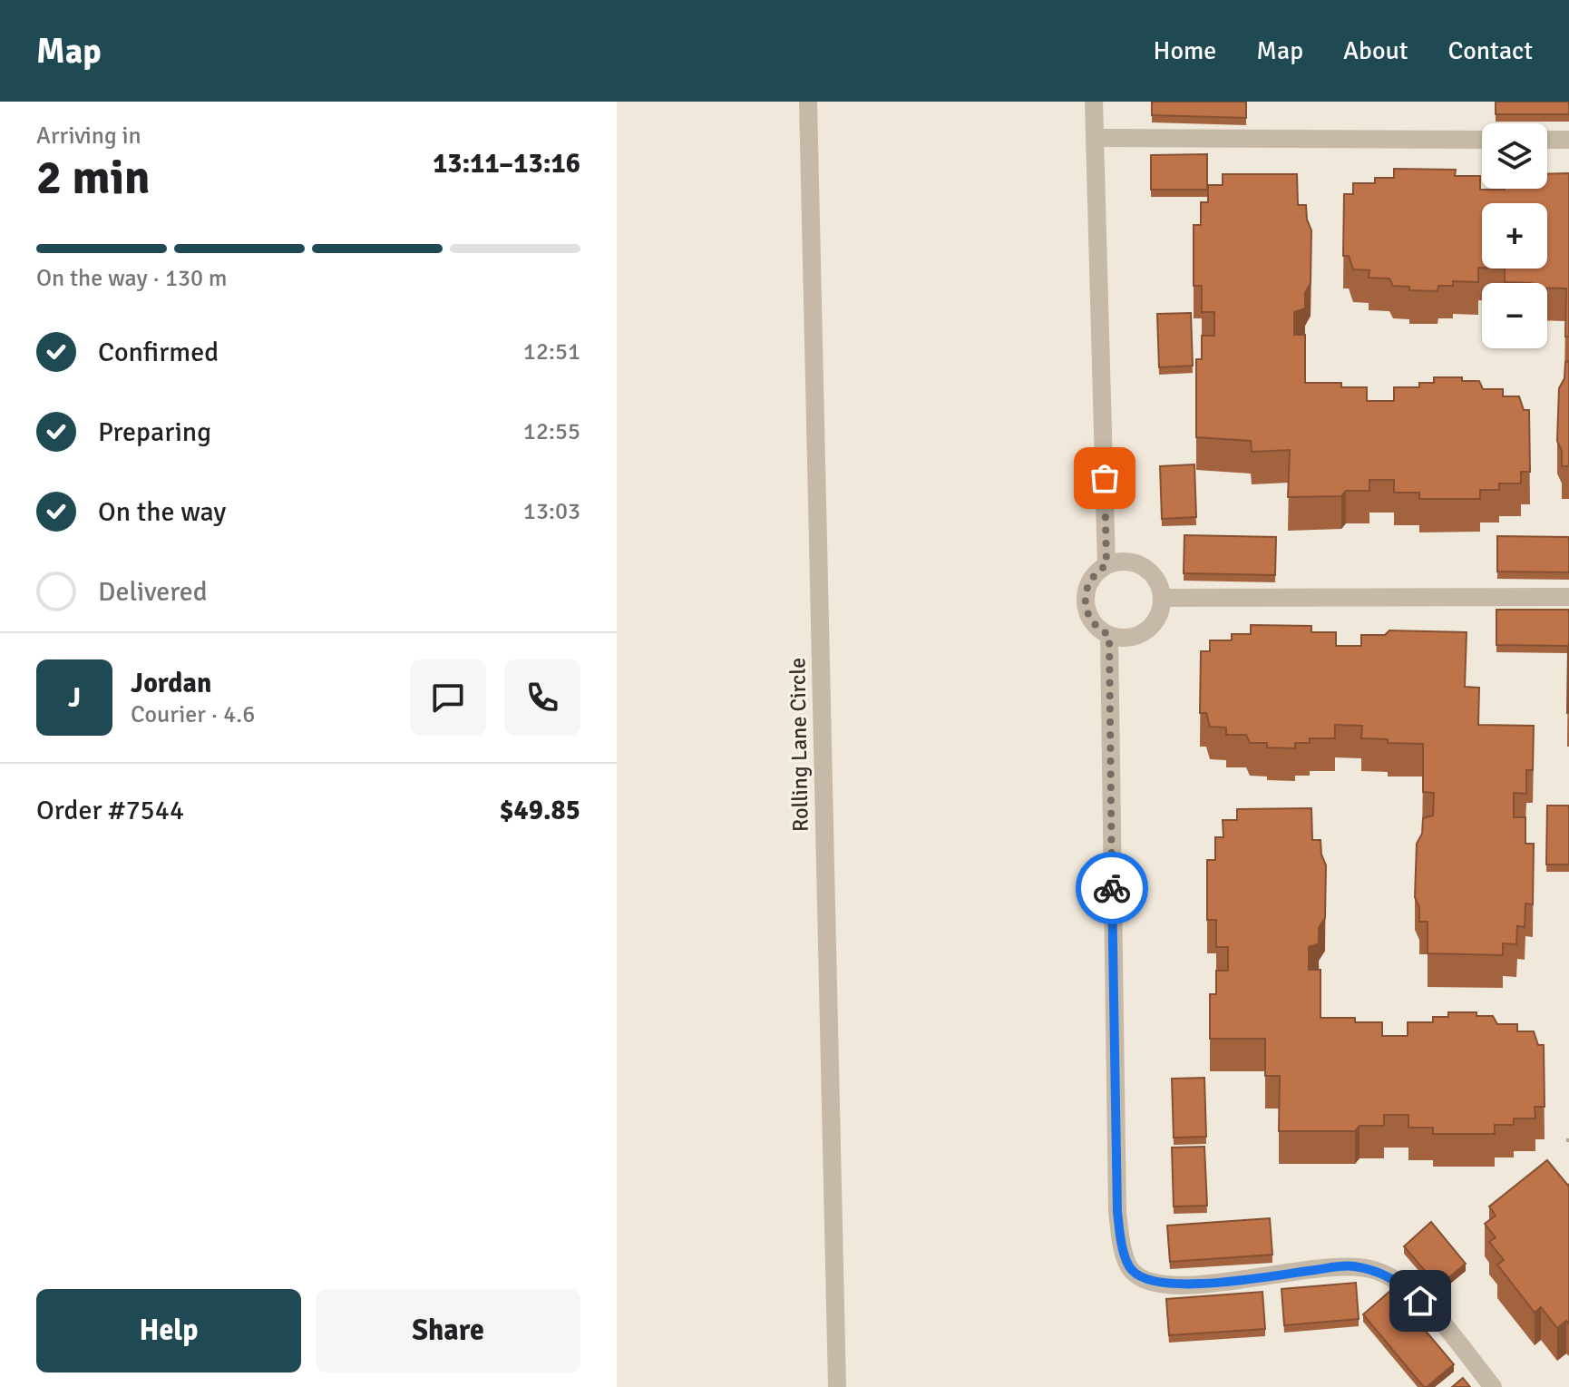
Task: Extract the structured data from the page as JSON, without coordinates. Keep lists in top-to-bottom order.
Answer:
{
  "streets": {
    "street": ["Rolling Lane Circle"]
  },
  "page": {
    "header": "Map",
    "nav": [
      "Home",
      "Map",
      "About",
      "Contact"
    ],
    "heading": ["2 min", "Arriving in", "13:11–13:16"],
    "panel": [
      "Jordan",
      "Courier · 4.6",
      "Order #7544",
      "$49.85"
    ],
    "map_buttons": ["+", "−"],
    "bar": "On the way · 130 m",
    "list": [
      ["Confirmed", "12:51"],
      ["Preparing", "12:55"],
      ["On the way", "13:03"],
      "Delivered"
    ],
    "round": "J",
    "buttons": ["Help", "Share"]
  }
}
